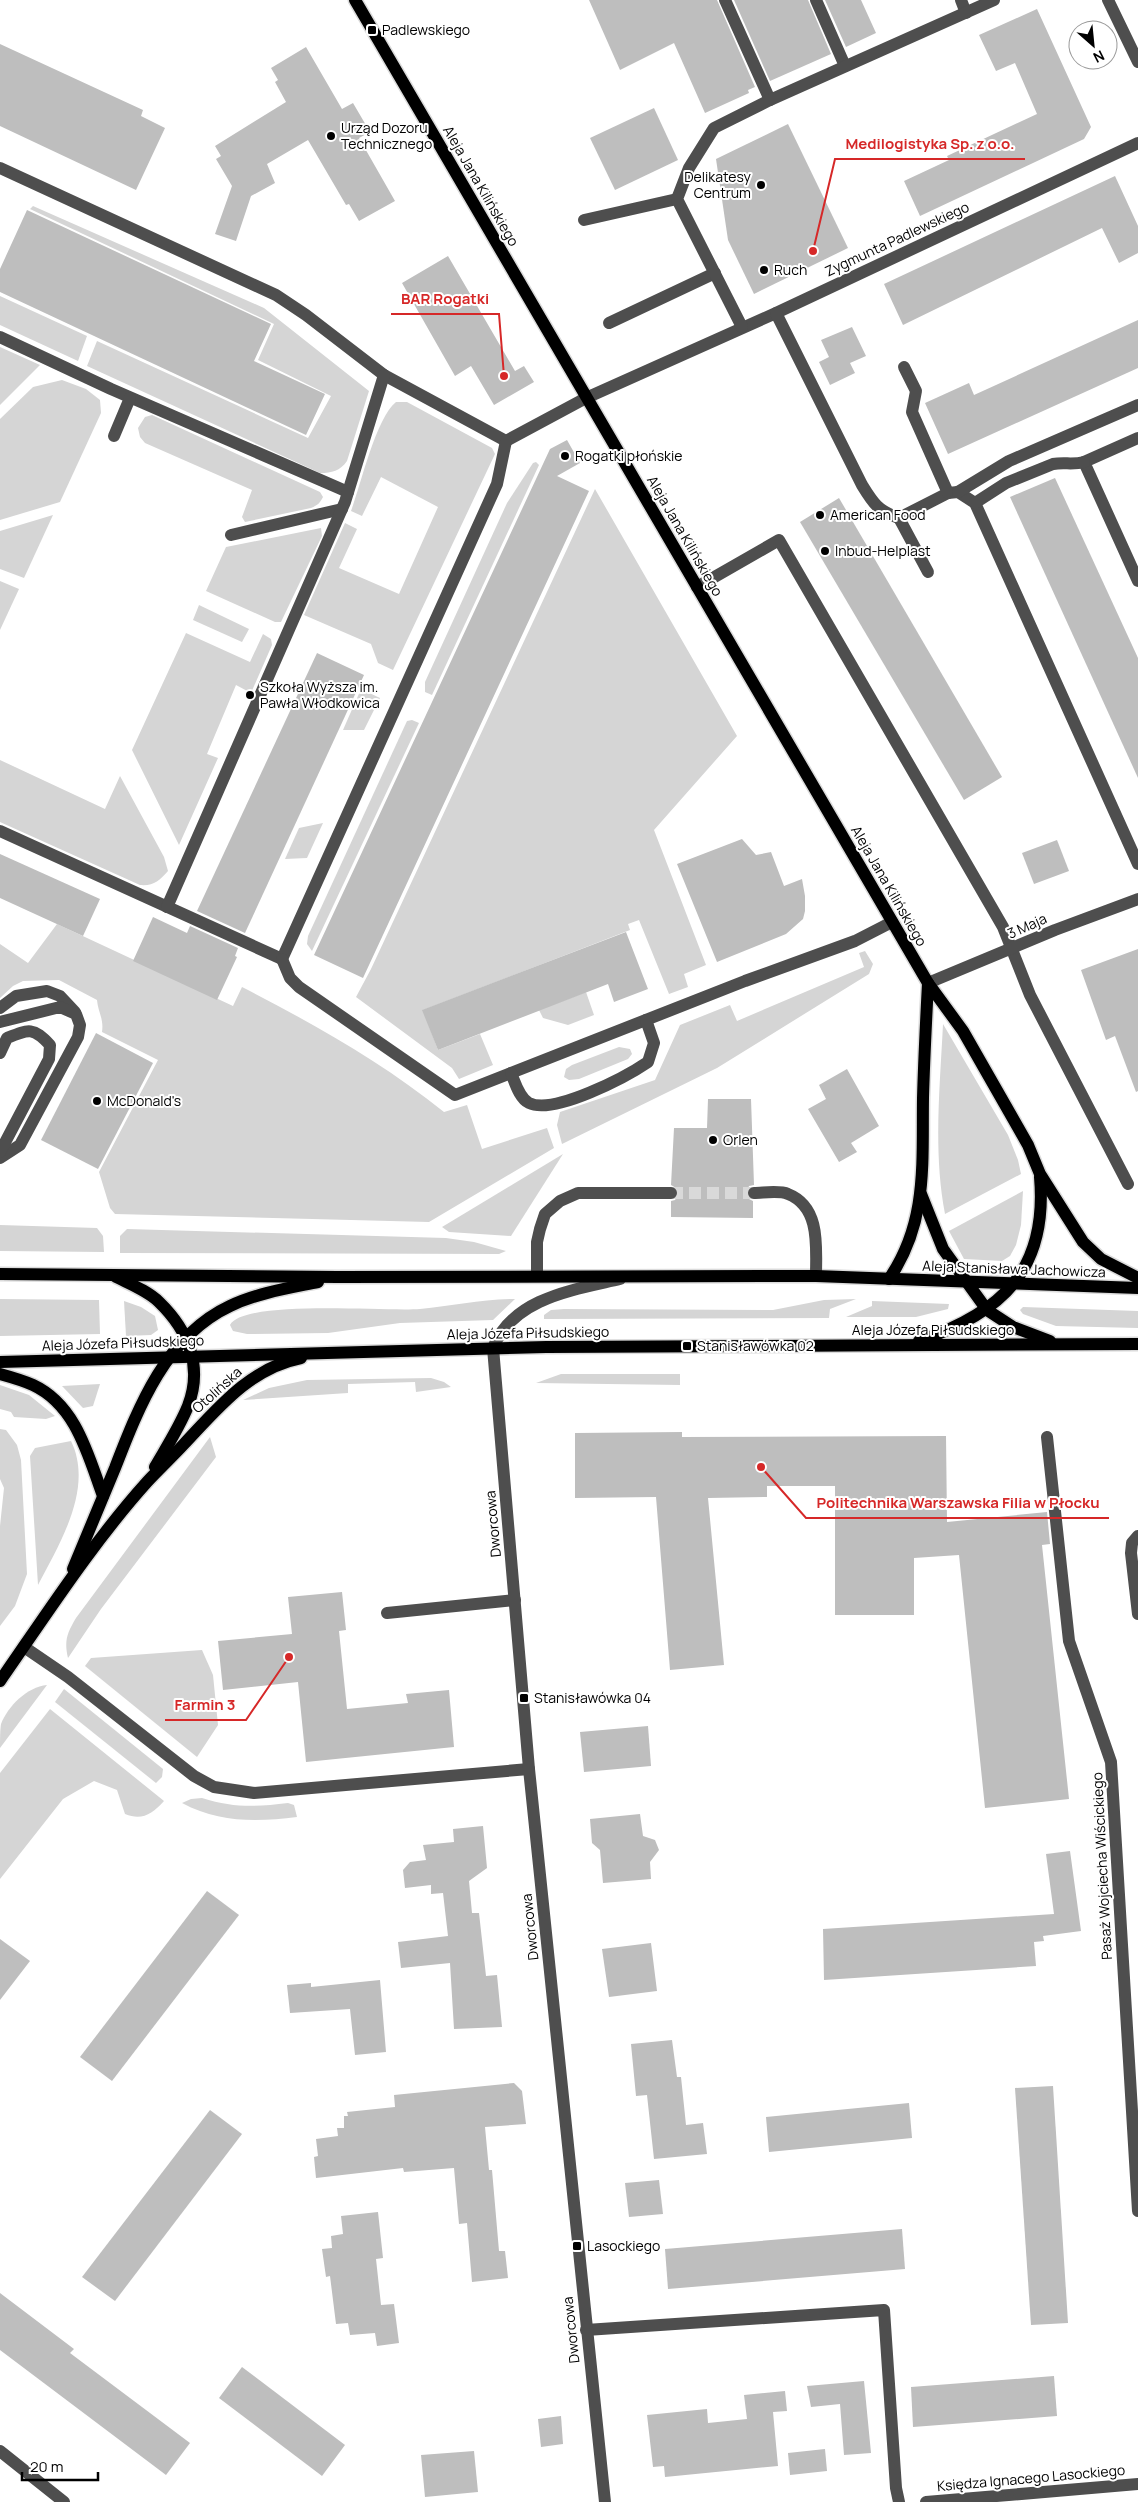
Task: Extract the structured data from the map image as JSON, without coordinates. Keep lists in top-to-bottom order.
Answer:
{
  "streets": {
    "main road": [
      "Aleja Jana Kilińskiego",
      "Aleja Stanisława Jachowicza",
      "Aleja Józefa Piłsudskiego",
      "Otolińska"
    ],
    "street": [
      "Zygmunta Padlewskiego",
      "3 Maja",
      "Dworcowa",
      "Pasaż Wojciecha Wiścickiego",
      "Księdza Ignacego Lasockiego"
    ]
  },
  "crossings": [
    ["Aleja Jana Kilińskiego", "Zygmunta Padlewskiego"],
    ["Aleja Jana Kilińskiego", "3 Maja"],
    ["Aleja Józefa Piłsudskiego", "Otolińska"],
    ["Aleja Józefa Piłsudskiego", "Dworcowa"]
  ],
  "places": {
    "transit": [
      "Padlewskiego",
      "Stanisławówka 02",
      "Stanisławówka 04",
      "Lasockiego"
    ],
    "other": [
      "Urząd Dozoru Technicznego",
      "Delikatesy Centrum",
      "Medilogistyka Sp. z o.o.",
      "Ruch",
      "BAR Rogatki",
      "Rogatki płońskie",
      "American Food",
      "Inbud-Helplast",
      "Szkoła Wyższa im. Pawła Włodkowica",
      "McDonald's",
      "Orlen",
      "Politechnika Warszawska Filia w Płocku",
      "Farmin 3"
    ]
  },
  "scale_bar": "20 m",
  "north": "bottom right"
}
